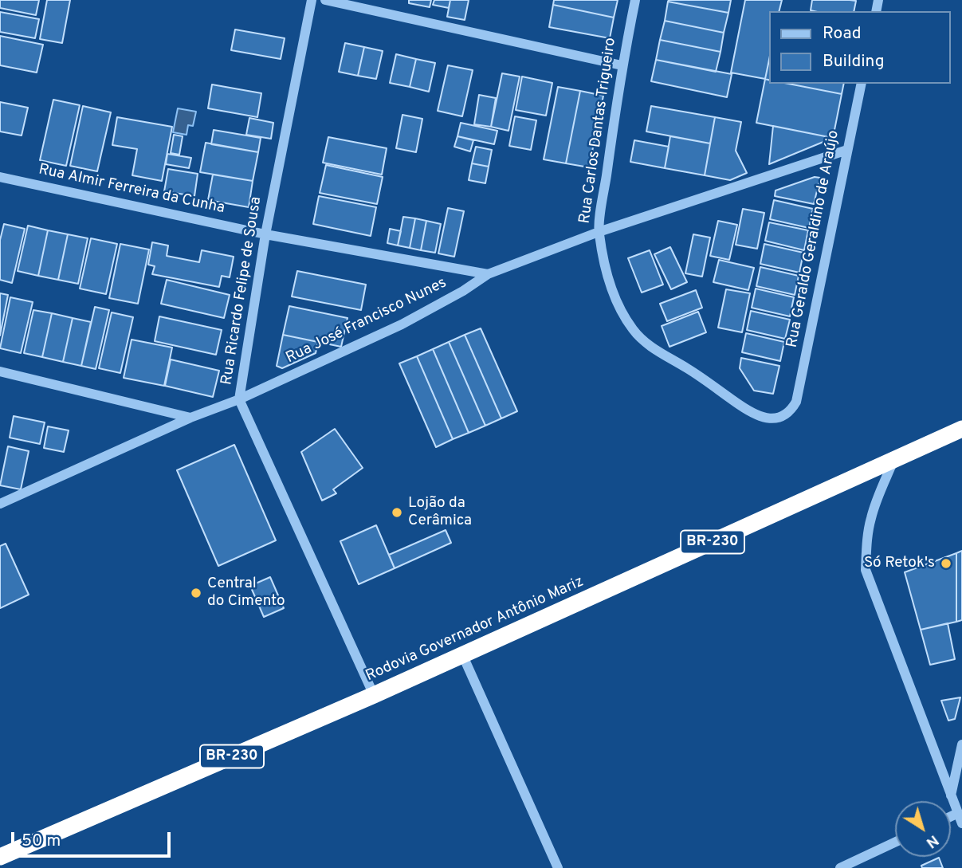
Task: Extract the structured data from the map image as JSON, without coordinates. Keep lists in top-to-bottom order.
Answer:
{
  "streets": {
    "highway": ["BR-230", "Rodovia Governador Antônio Mariz"],
    "street": [
      "Rua Carlos Dantas Trigueiro",
      "Rua Almir Ferreira da Cunha",
      "Rua Geraldo Geraldino de Araújo",
      "Rua Ricardo Felipe de Sousa",
      "Rua José Francisco Nunes"
    ]
  },
  "crossings": [
    ["Rua Carlos Dantas Trigueiro", "Rua Geraldo Geraldino de Araújo"],
    ["Rua Carlos Dantas Trigueiro", "Rua José Francisco Nunes"],
    ["Rua Almir Ferreira da Cunha", "Rua Ricardo Felipe de Sousa"],
    ["Rua Almir Ferreira da Cunha", "Rua José Francisco Nunes"],
    ["Rua Geraldo Geraldino de Araújo", "Rua José Francisco Nunes"],
    ["Rua Ricardo Felipe de Sousa", "Rua José Francisco Nunes"],
    ["Rua Ricardo Felipe de Sousa", "Rodovia Governador Antônio Mariz"]
  ],
  "places": ["Lojão da Cerâmica", "Só Retok's", "Central do Cimento"],
  "legend": ["Road", "Building"],
  "scale_bar": "50 m",
  "north": "bottom right"
}
